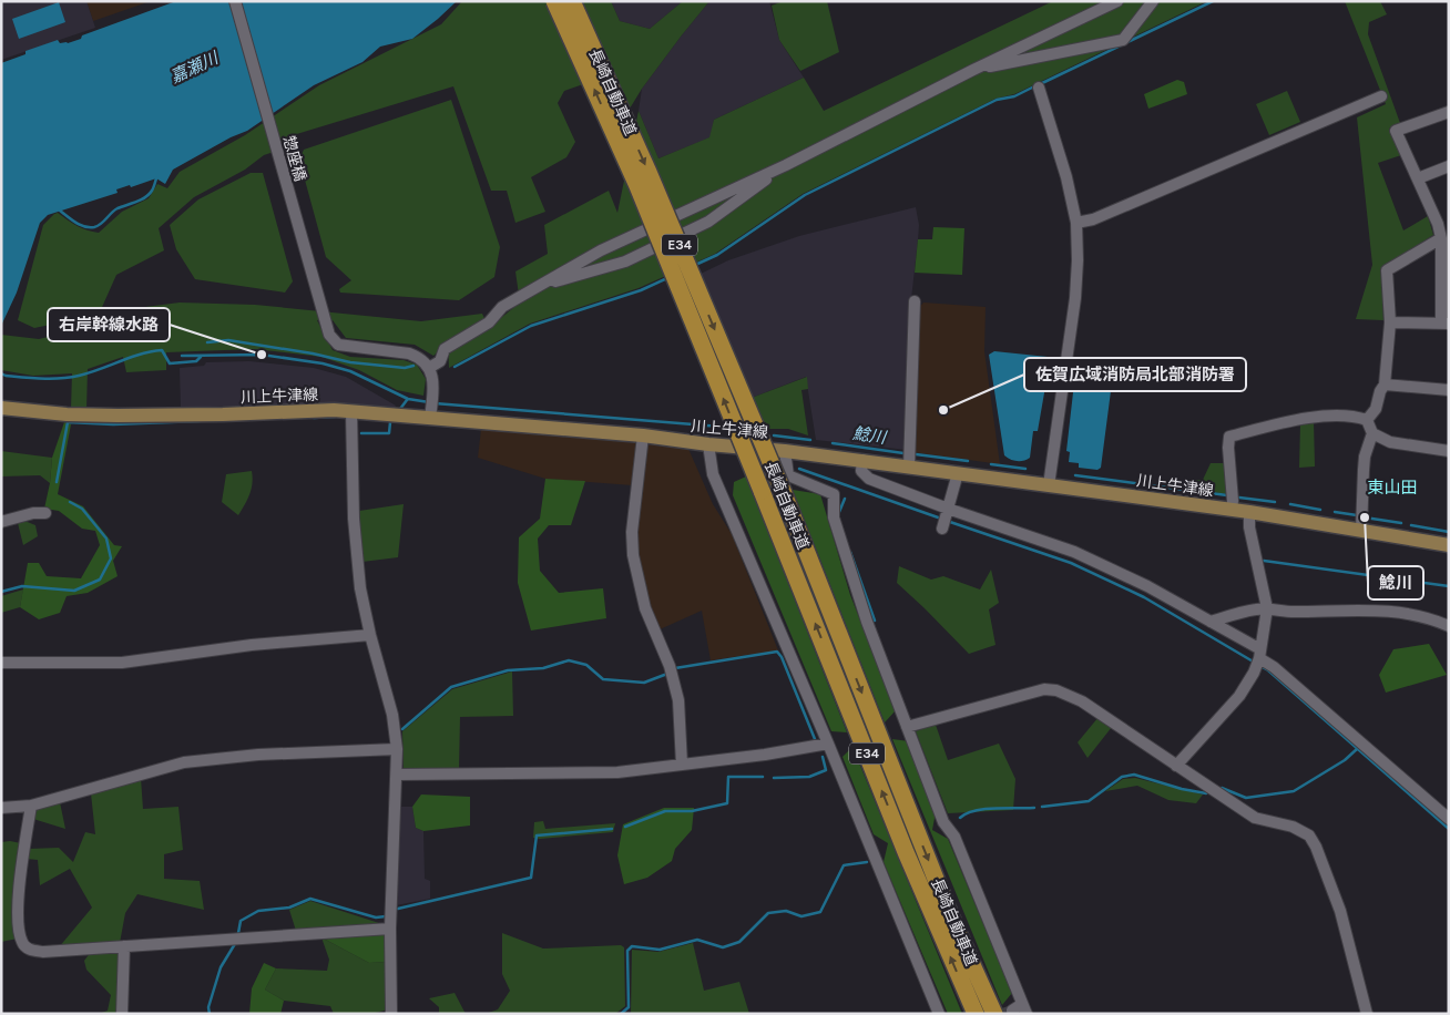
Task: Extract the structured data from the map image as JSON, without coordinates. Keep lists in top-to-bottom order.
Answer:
{
  "streets": {
    "highway": ["長崎自動車道", "E34"],
    "main road": ["川上牛津線"],
    "street": ["惣座橋"]
  },
  "districts": ["東山田"],
  "water": ["嘉瀬川", "鯰川"],
  "places": ["右岸幹線水路", "佐賀広域消防局北部消防署", "鯰川"]
}
